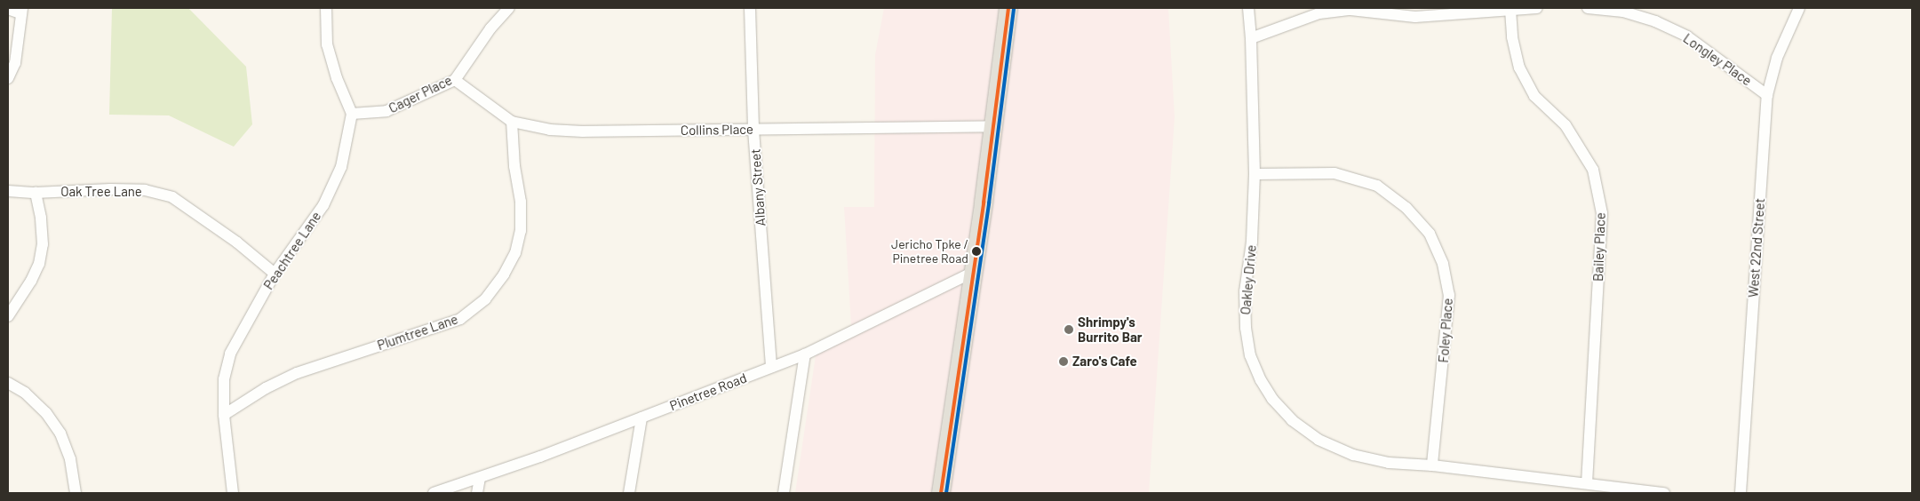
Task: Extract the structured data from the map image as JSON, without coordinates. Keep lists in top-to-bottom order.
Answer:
{
  "streets": {
    "street": [
      "Longley Place",
      "Cager Place",
      "Collins Place",
      "Albany Street",
      "Oak Tree Lane",
      "Bailey Place",
      "West 22nd Street",
      "Peachtree Lane",
      "Oakley Drive",
      "Foley Place",
      "Plumtree Lane",
      "Pinetree Road"
    ]
  },
  "crossings": [
    ["Longley Place", "West 22nd Street"],
    ["Cager Place", "Collins Place"],
    ["Cager Place", "Peachtree Lane"],
    ["Collins Place", "Albany Street"],
    ["Collins Place", "Plumtree Lane"],
    ["Albany Street", "Pinetree Road"],
    ["Oak Tree Lane", "Peachtree Lane"],
    ["Bailey Place", "Oakley Drive"],
    ["Peachtree Lane", "Plumtree Lane"],
    ["Oakley Drive", "Foley Place"]
  ],
  "places": ["Jericho Tpke / Pinetree Road", "Shrimpy's Burrito Bar", "Zaro's Cafe"]
}
